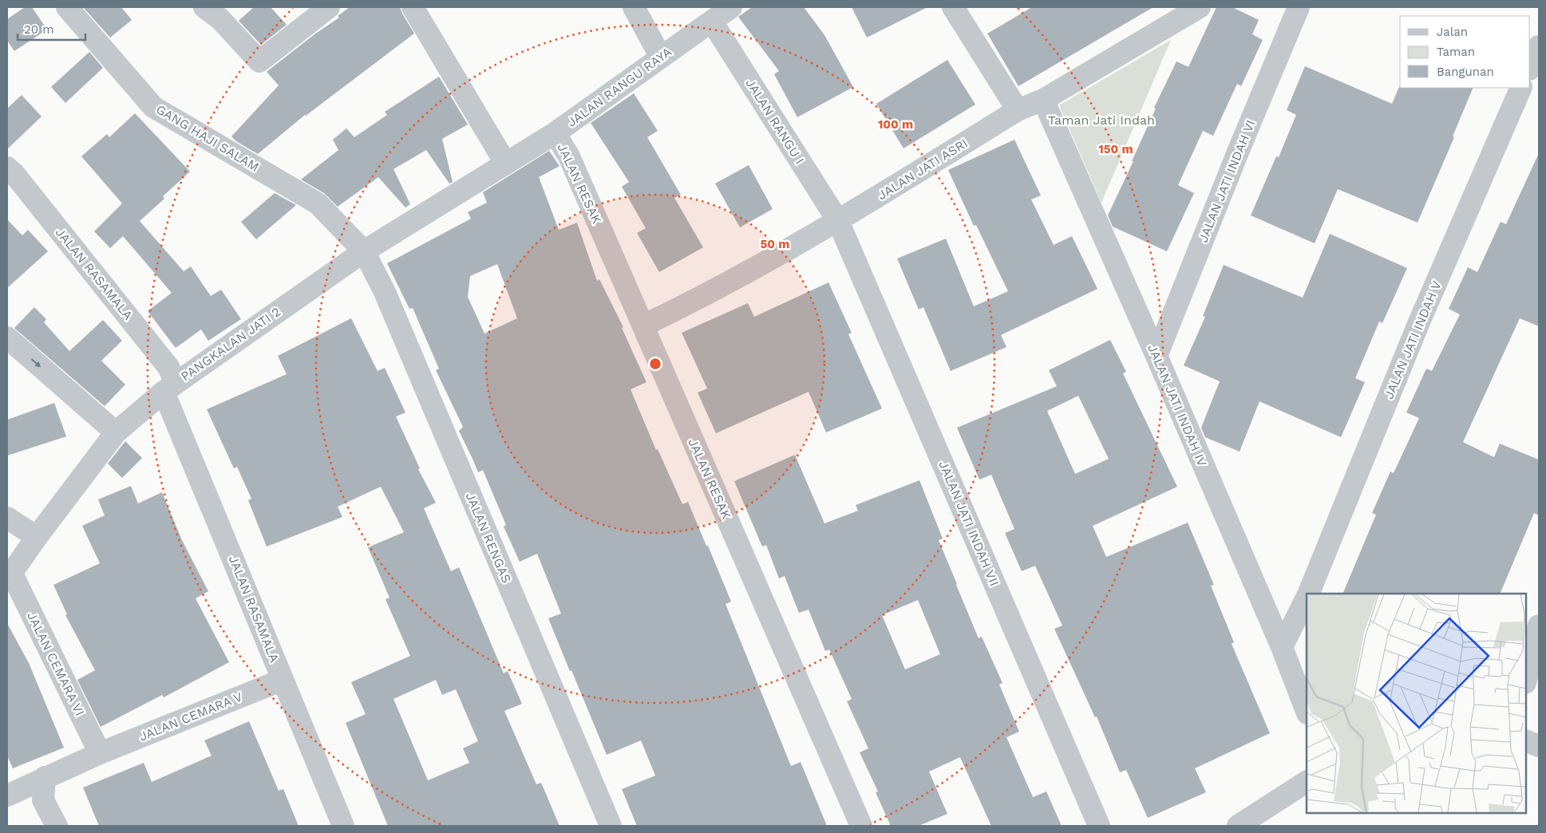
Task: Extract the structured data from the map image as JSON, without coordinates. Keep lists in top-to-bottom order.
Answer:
{
  "streets": {
    "street": [
      "JALAN RANGU RAYA",
      "JALAN RANGU I",
      "GANG HAJI SALAM",
      "JALAN JATI ASRI",
      "JALAN JATI INDAH VI",
      "JALAN RESAK",
      "JALAN RASAMALA",
      "JALAN JATI INDAH V",
      "PANGKALAN JATI 2",
      "JALAN JATI INDAH IV",
      "JALAN JATI INDAH VII",
      "JALAN RENGAS",
      "JALAN CEMARA VI",
      "JALAN CEMARA V"
    ]
  },
  "crossings": [
    ["JALAN RANGU RAYA", "JALAN RANGU I"],
    ["JALAN RANGU RAYA", "JALAN RESAK"],
    ["JALAN RANGU RAYA", "PANGKALAN JATI 2"],
    ["JALAN RANGU I", "JALAN JATI ASRI"],
    ["JALAN RANGU I", "JALAN JATI INDAH VII"],
    ["GANG HAJI SALAM", "PANGKALAN JATI 2"],
    ["GANG HAJI SALAM", "JALAN RENGAS"],
    ["JALAN JATI ASRI", "JALAN RESAK"],
    ["JALAN JATI ASRI", "JALAN JATI INDAH IV"],
    ["JALAN JATI ASRI", "JALAN JATI INDAH VII"],
    ["JALAN JATI INDAH VI", "JALAN JATI INDAH IV"],
    ["JALAN RASAMALA", "PANGKALAN JATI 2"],
    ["JALAN RASAMALA", "JALAN CEMARA V"],
    ["JALAN JATI INDAH V", "JALAN JATI INDAH IV"],
    ["PANGKALAN JATI 2", "JALAN RENGAS"],
    ["PANGKALAN JATI 2", "JALAN CEMARA VI"],
    ["JALAN CEMARA VI", "JALAN CEMARA V"]
  ],
  "parks": ["Taman Jati Indah"],
  "legend": ["Jalan", "Taman", "Bangunan"],
  "scale_bar": "20 m",
  "rings": ["100 m", "150 m", "50 m"]
}
